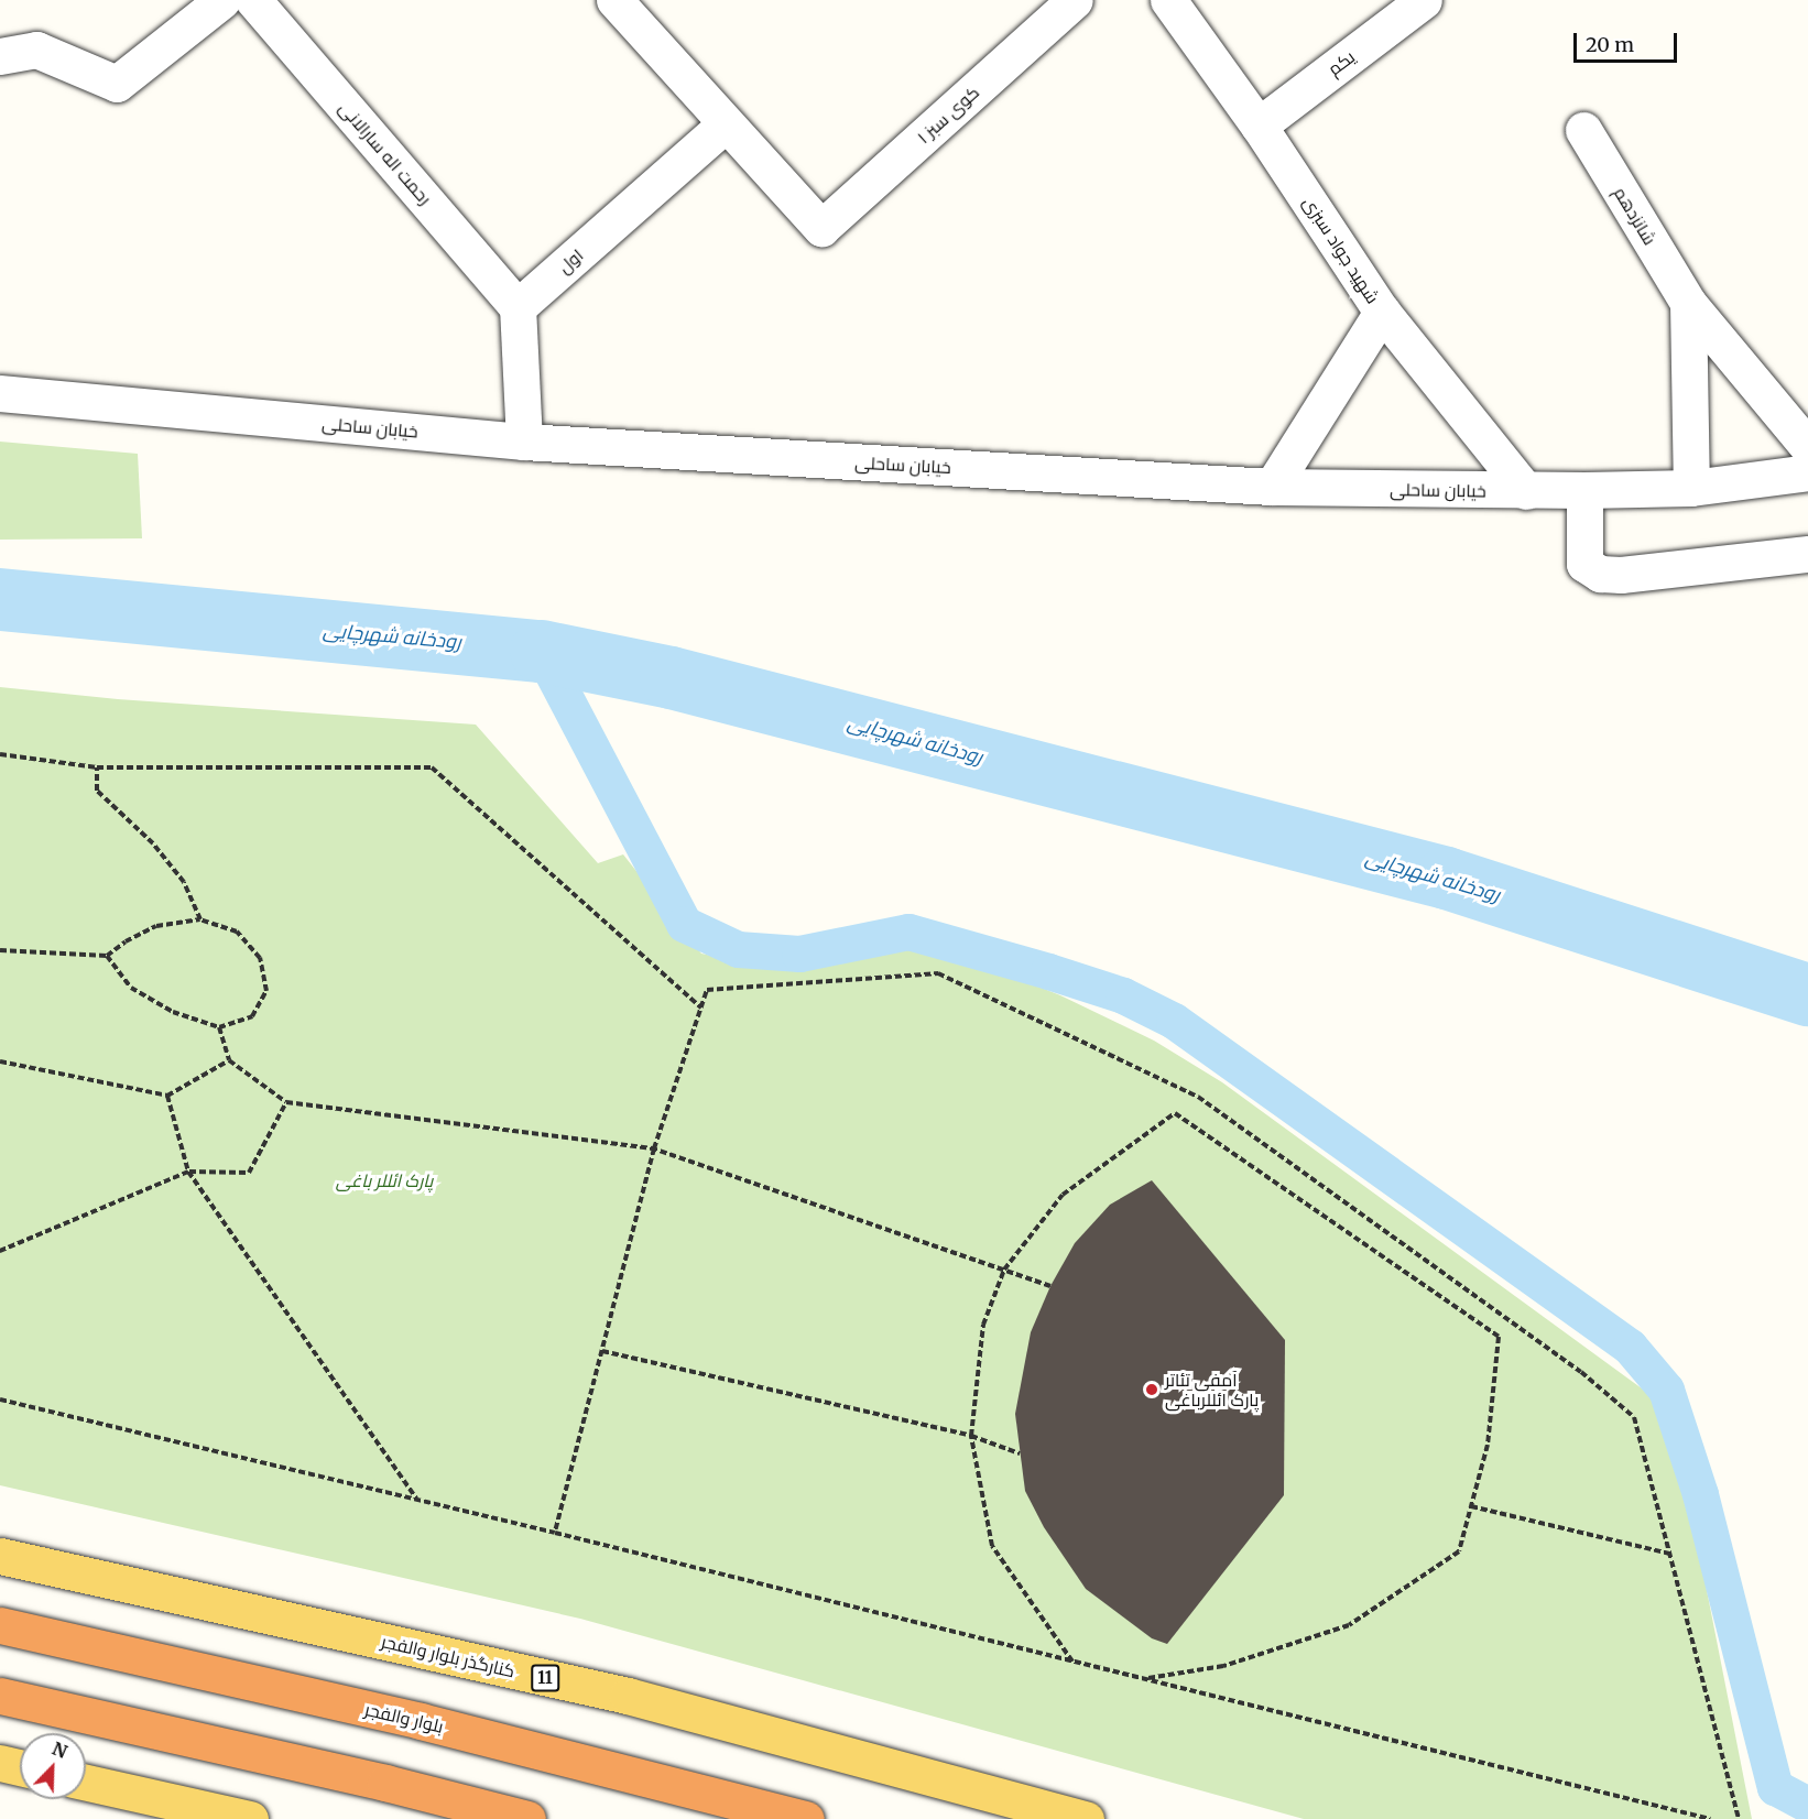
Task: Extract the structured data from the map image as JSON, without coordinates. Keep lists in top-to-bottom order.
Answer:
{
  "streets": {
    "highway": ["بلوار والفجر"],
    "main road": ["کنارگذر بلوار والفجر", "11"],
    "street": [
      "یکم",
      "کوی سبز ۱",
      "رحمت اله سارالانی",
      "شانزدهم",
      "شهید جواد سبزی",
      "اول",
      "خیابان ساحلی"
    ]
  },
  "crossings": [
    ["یکم", "شهید جواد سبزی"],
    ["کوی سبز ۱", "اول"],
    ["رحمت اله سارالانی", "اول"],
    ["شهید جواد سبزی", "خیابان ساحلی"]
  ],
  "water": ["رودخانه شهرچایی"],
  "parks": ["پارک ائللر باغی"],
  "places": ["آمفی تئاتر پارک ائللرباغی"],
  "scale_bar": "20 m",
  "north": "top right"
}
